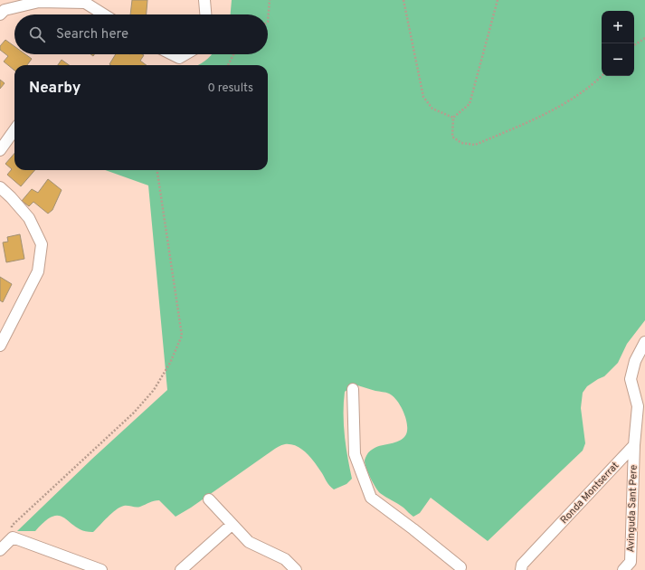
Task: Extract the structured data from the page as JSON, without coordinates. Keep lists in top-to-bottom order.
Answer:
{
  "streets": {
    "street": ["Ronda Montserrat", "Avinguda Sant Pere"]
  },
  "crossings": [
    ["Ronda Montserrat", "Avinguda Sant Pere"]
  ],
  "page": {
    "map_buttons": ["+", "−"],
    "search": "Search here",
    "heading": ["Nearby", "0 results"]
  }
}
